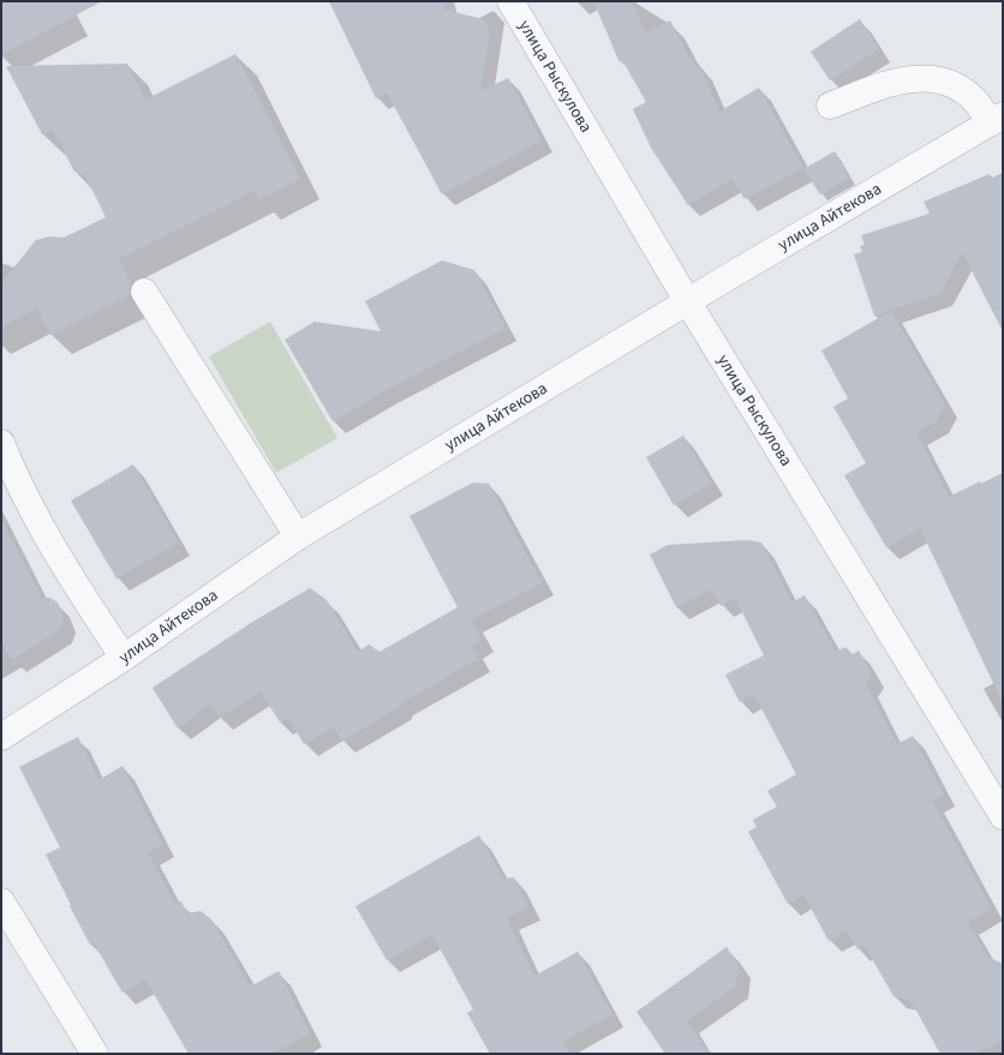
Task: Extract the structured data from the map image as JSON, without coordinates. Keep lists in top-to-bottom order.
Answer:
{
  "streets": {
    "street": ["улица Рыскулова", "улица Айтекова"]
  },
  "crossings": [
    ["улица Рыскулова", "улица Айтекова"]
  ]
}
